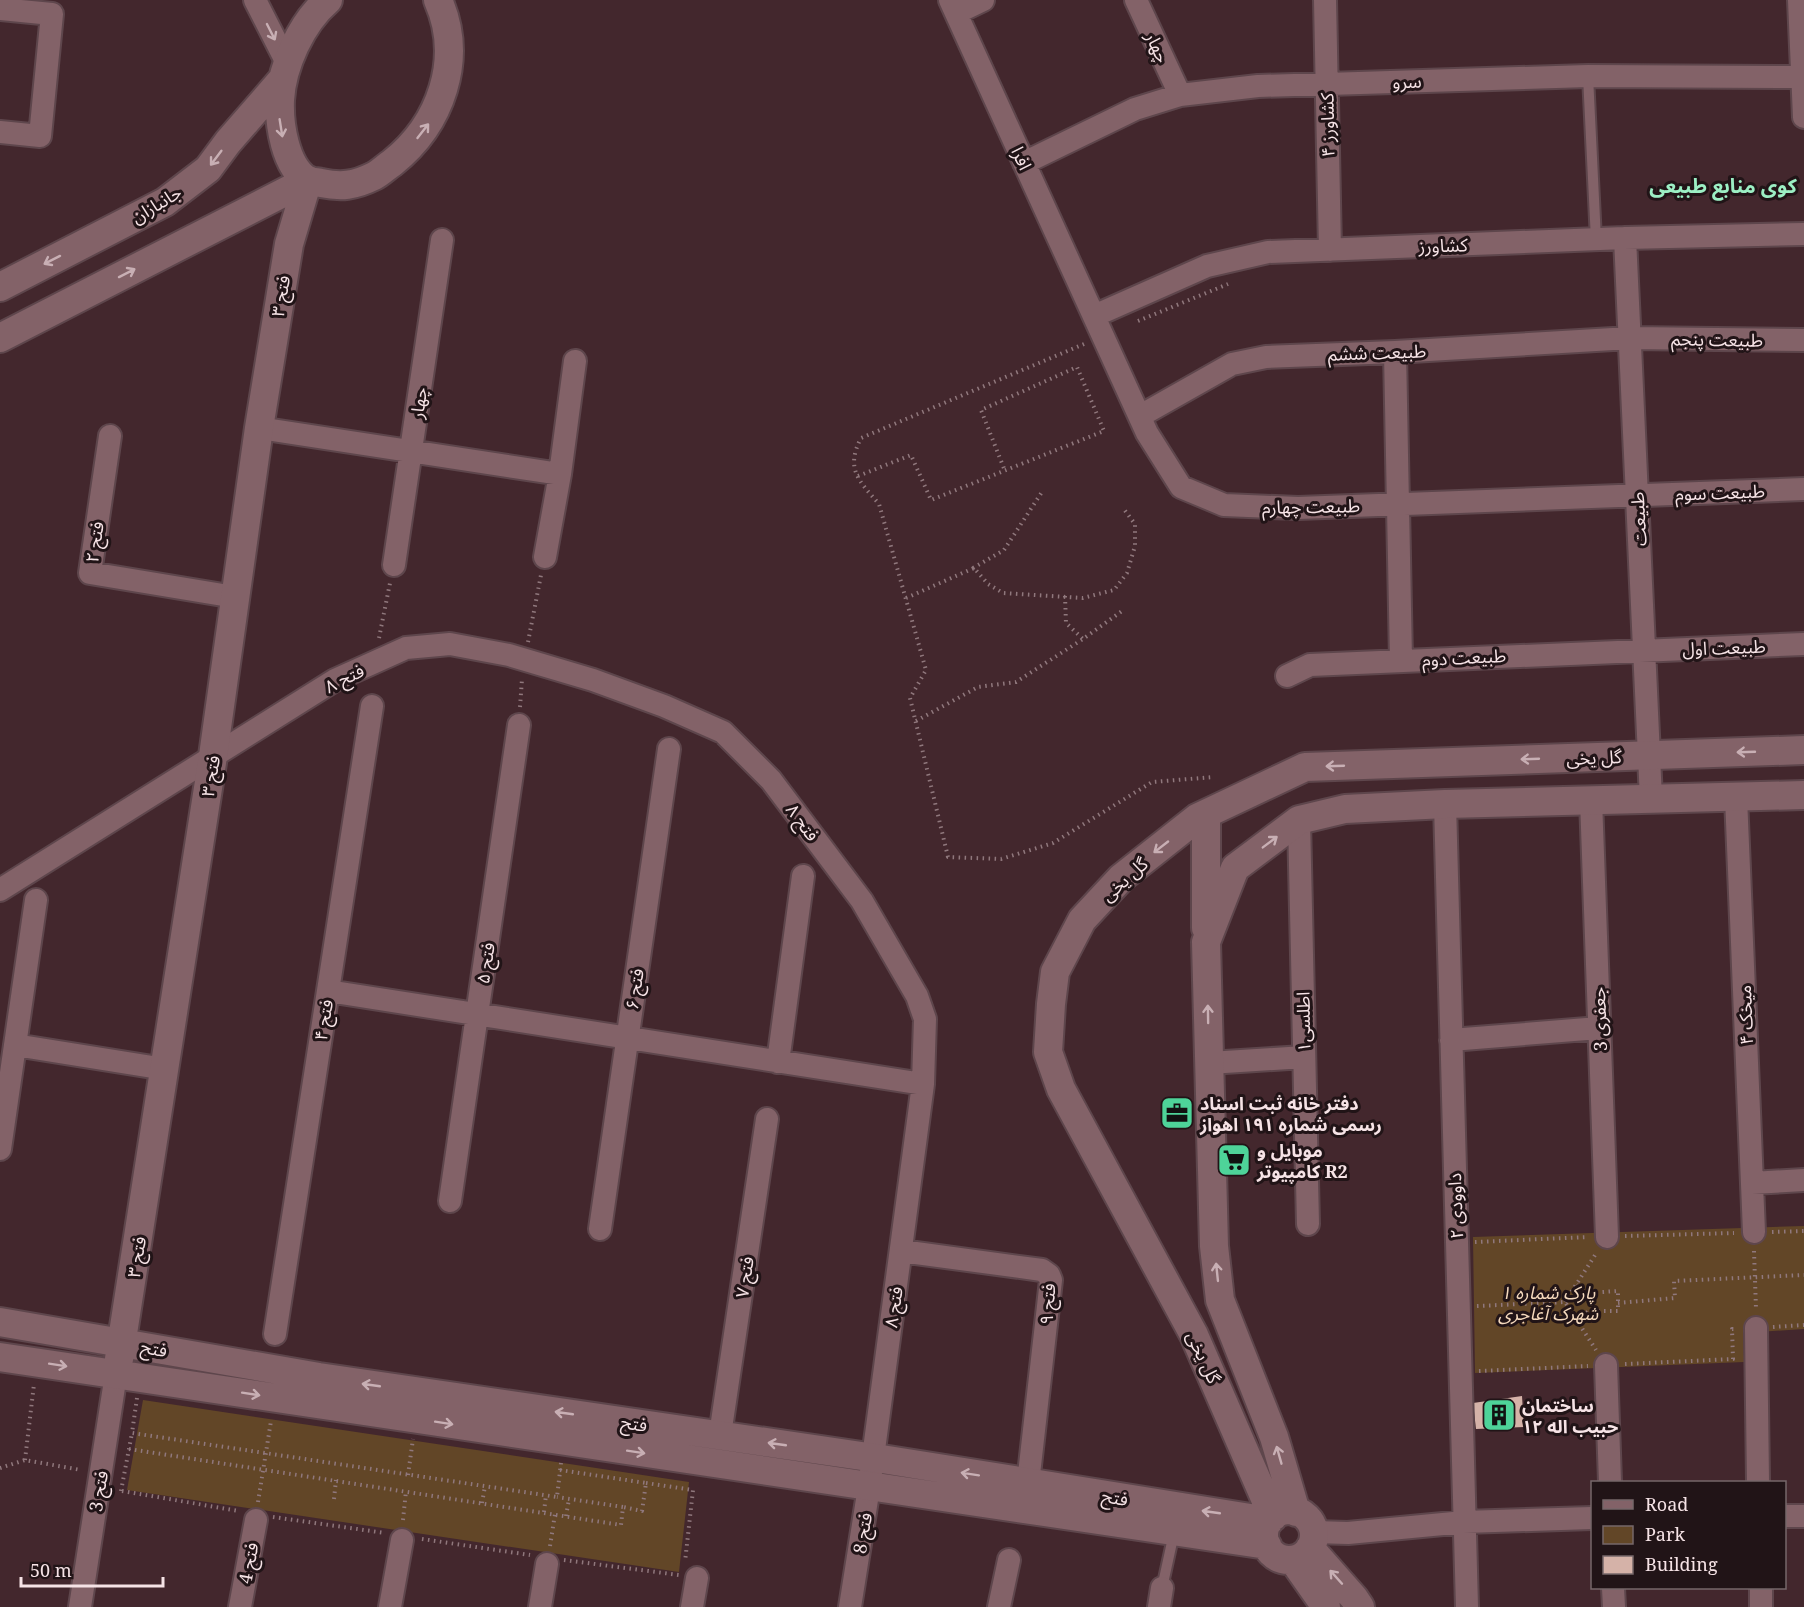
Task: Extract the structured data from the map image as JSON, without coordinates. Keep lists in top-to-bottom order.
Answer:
{
  "streets": {
    "street": [
      "چهار",
      "سرو",
      "کشاورز ۴",
      "افرا",
      "جانبازان",
      "کشاورز",
      "فتح ۳",
      "طبیعت پنجم",
      "طبیعت ششم",
      "طبیعت سوم",
      "طبیعت چهارم",
      "طبیعت",
      "فتح ۲",
      "طبیعت اول",
      "طبیعت دوم",
      "فتح ۸",
      "گل یخی",
      "فتح ۵",
      "فتح ۶",
      "میخک ۴",
      "3 جعفری",
      "فتح ۴",
      "اطلسی۱",
      "داوودی ۲",
      "فتح ۷",
      "فتح ۹",
      "فتح",
      "فتح 3",
      "فتح 8",
      "فتح 4"
    ]
  },
  "crossings": [
    ["چهار", "سرو"],
    ["سرو", "کشاورز ۴"],
    ["سرو", "افرا"],
    ["کشاورز ۴", "کشاورز"],
    ["افرا", "کشاورز"],
    ["افرا", "طبیعت چهارم"],
    ["کشاورز", "طبیعت چهارم"],
    ["کشاورز", "طبیعت"],
    ["فتح ۳", "فتح ۲"],
    ["فتح ۳", "فتح ۸"],
    ["فتح ۳", "فتح"],
    ["فتح ۳", "فتح 3"],
    ["طبیعت پنجم", "طبیعت ششم"],
    ["طبیعت پنجم", "طبیعت"],
    ["طبیعت ششم", "طبیعت چهارم"],
    ["طبیعت ششم", "طبیعت"],
    ["طبیعت سوم", "طبیعت چهارم"],
    ["طبیعت سوم", "طبیعت"],
    ["طبیعت چهارم", "طبیعت"],
    ["طبیعت", "طبیعت اول"],
    ["طبیعت", "طبیعت دوم"],
    ["طبیعت", "گل یخی"],
    ["طبیعت اول", "طبیعت دوم"],
    ["فتح ۸", "فتح ۹"],
    ["فتح ۸", "فتح"],
    ["فتح ۸", "فتح 8"],
    ["گل یخی", "میخک ۴"],
    ["گل یخی", "3 جعفری"],
    ["گل یخی", "اطلسی۱"],
    ["گل یخی", "داوودی ۲"],
    ["گل یخی", "فتح"],
    ["فتح ۷", "فتح"],
    ["فتح ۹", "فتح"],
    ["فتح", "فتح 3"],
    ["فتح", "فتح 8"]
  ],
  "districts": ["کوی منابع طبیعی"],
  "parks": ["پارک شماره ۱ شهرک آغاجری"],
  "places": {
    "office": ["دفتر خانه ثبت اسناد رسمی شماره ۱۹۱ اهواز"],
    "supermarket": ["موبایل و کامپیوتر R2"],
    "building": ["ساختمان حبیب اله ۱۲"]
  },
  "legend": ["Road", "Park", "Building"],
  "scale_bar": "50 m"
}
